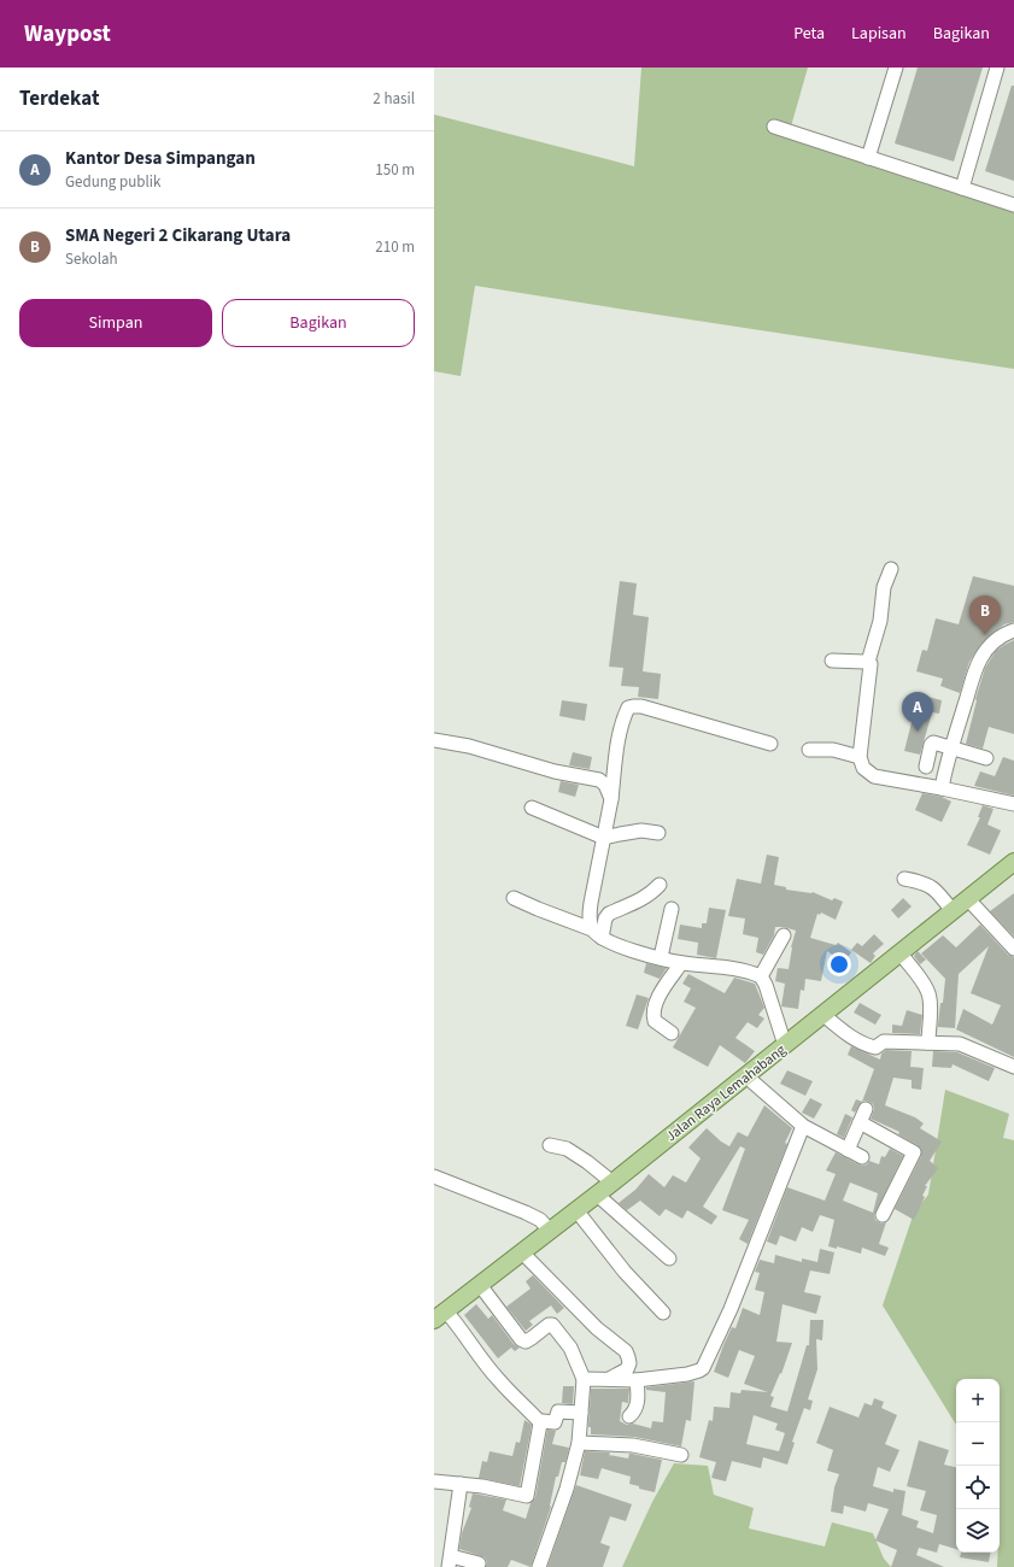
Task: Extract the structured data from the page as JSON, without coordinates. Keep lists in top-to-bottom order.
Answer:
{
  "streets": {
    "main road": ["Jalan Raya Lemahabang"]
  },
  "page": {
    "header": "Waypost",
    "nav": ["Peta", "Lapisan", "Bagikan"],
    "heading": ["Terdekat", "2 hasil"],
    "list": [
      {
        "mark": "A",
        "name": "Kantor Desa Simpangan",
        "note": "Gedung publik",
        "value": "150 m"
      },
      {
        "mark": "B",
        "name": "SMA Negeri 2 Cikarang Utara",
        "note": "Sekolah",
        "value": "210 m"
      }
    ],
    "buttons": ["Simpan", "Bagikan"],
    "pins": ["B", "A"],
    "map_buttons": ["+", "−"]
  }
}
